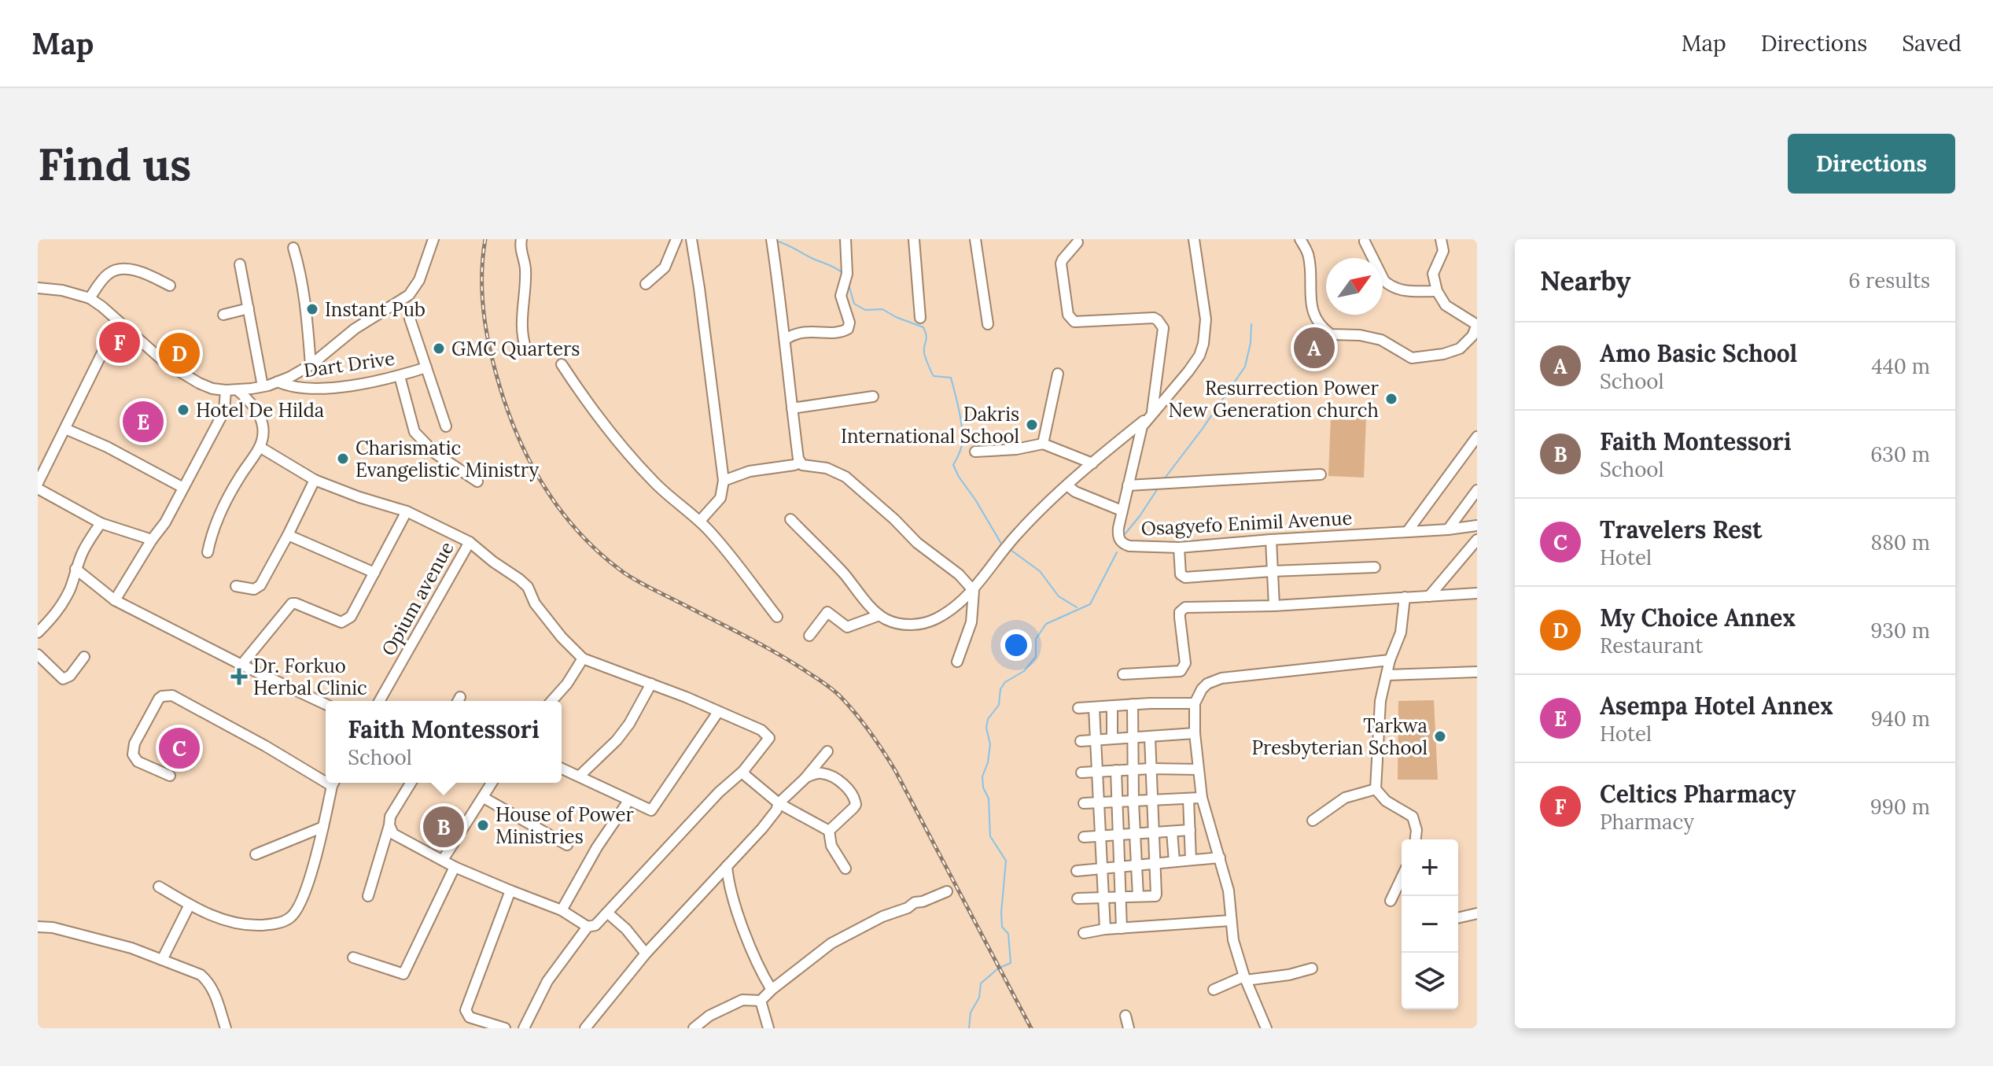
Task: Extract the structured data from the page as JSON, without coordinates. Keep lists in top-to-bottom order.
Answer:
{
  "streets": {
    "street": ["Dart Drive", "Osagyefo Enimil Avenue", "Opium avenue"]
  },
  "places": {
    "other": [
      "Instant Pub",
      "GMC Quarters",
      "Resurrection Power New Generation church",
      "Hotel De Hilda",
      "Dakris International School",
      "Charismatic Evangelistic Ministry",
      "Tarkwa Presbyterian School",
      "House of Power Ministries"
    ],
    "health": ["Dr. Forkuo Herbal Clinic"]
  },
  "north": "top right",
  "page": {
    "header": "Map",
    "nav": ["Map", "Directions", "Saved"],
    "buttons": "Directions",
    "title": "Find us",
    "heading": ["Nearby", "6 results"],
    "pins": [
      "F",
      "A",
      "D",
      "E",
      "C",
      "B"
    ],
    "list": [
      {
        "mark": "A",
        "name": "Amo Basic School",
        "note": "School",
        "value": "440 m"
      },
      {
        "mark": "B",
        "name": "Faith Montessori",
        "note": "School",
        "value": "630 m"
      },
      {
        "mark": "C",
        "name": "Travelers Rest",
        "note": "Hotel",
        "value": "880 m"
      },
      {
        "mark": "D",
        "name": "My Choice Annex",
        "note": "Restaurant",
        "value": "930 m"
      },
      {
        "mark": "E",
        "name": "Asempa Hotel Annex",
        "note": "Hotel",
        "value": "940 m"
      },
      {
        "mark": "F",
        "name": "Celtics Pharmacy",
        "note": "Pharmacy",
        "value": "990 m"
      }
    ],
    "popup": ["Faith Montessori", "School"],
    "map_buttons": ["+", "−"]
  }
}
